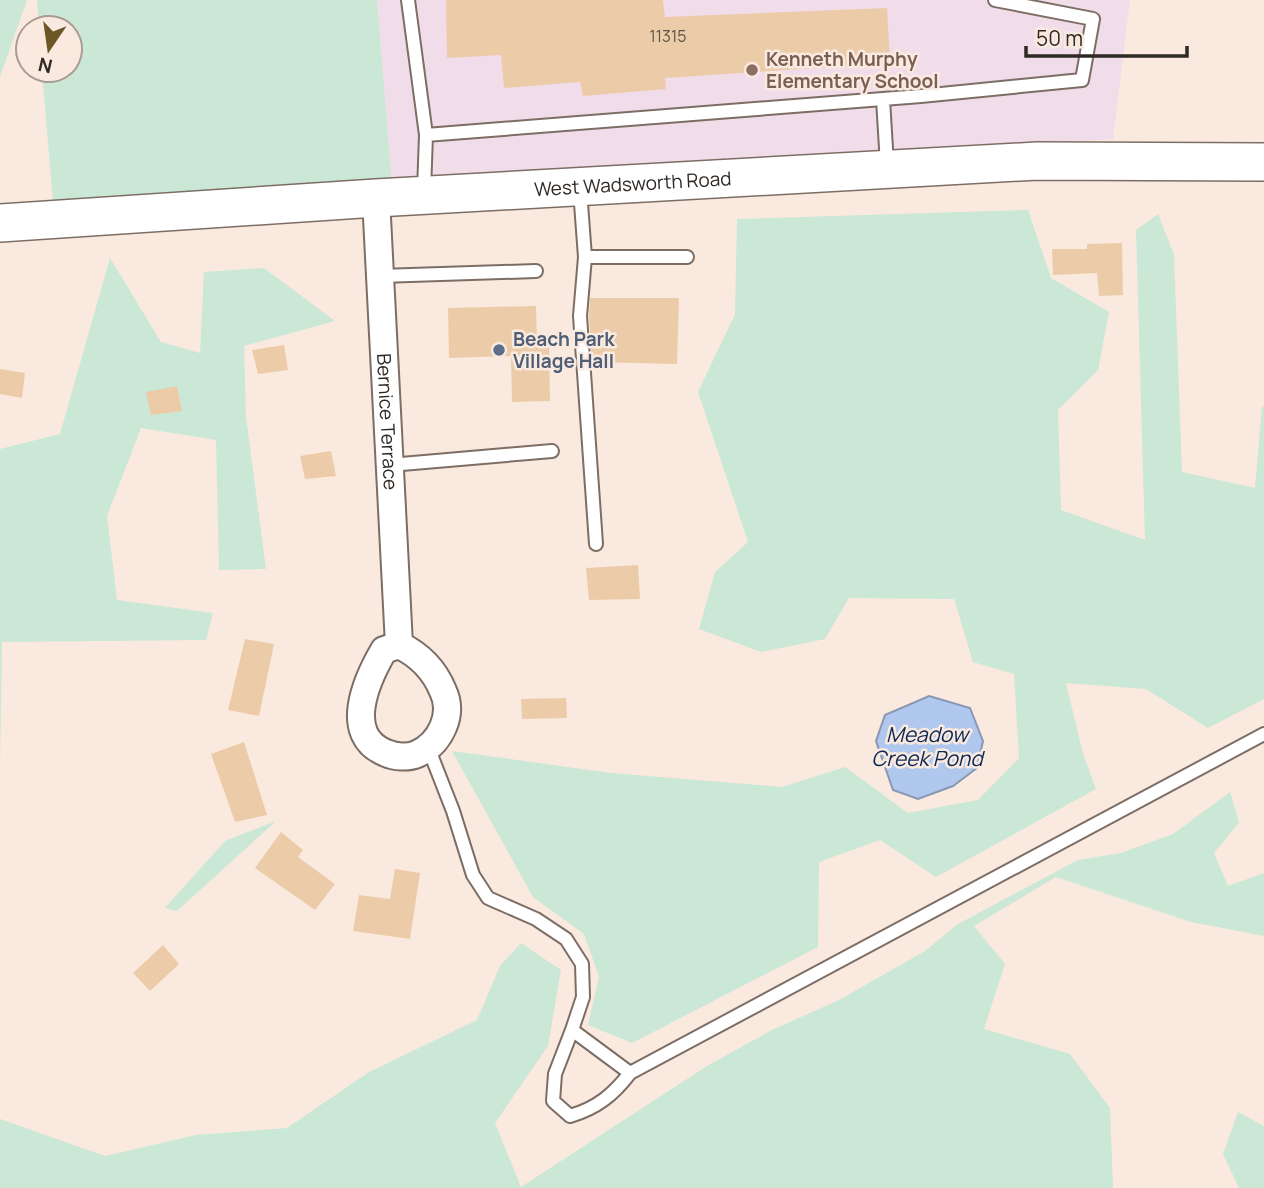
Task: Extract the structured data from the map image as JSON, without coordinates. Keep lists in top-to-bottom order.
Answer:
{
  "streets": {
    "main road": ["West Wadsworth Road"],
    "street": ["Bernice Terrace"]
  },
  "crossings": [
    ["West Wadsworth Road", "Bernice Terrace"]
  ],
  "water": ["Meadow Creek Pond"],
  "places": ["Kenneth Murphy Elementary School", "Beach Park Village Hall"],
  "house_numbers": ["11315"],
  "scale_bar": "50 m",
  "north": "bottom"
}
